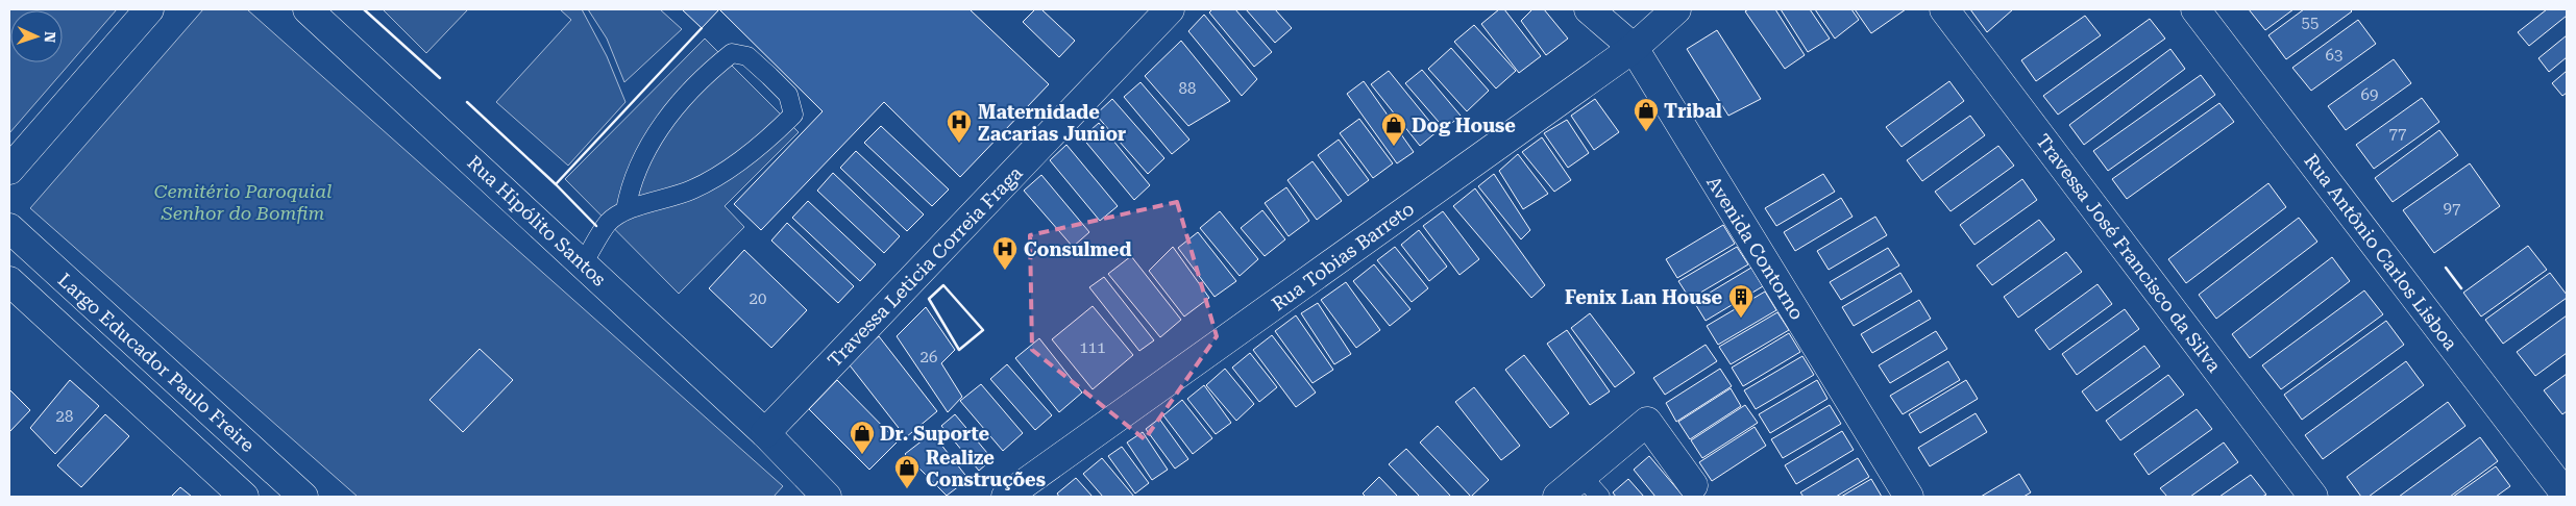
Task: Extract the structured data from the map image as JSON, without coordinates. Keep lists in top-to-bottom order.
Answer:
{
  "streets": {
    "street": [
      "Rua Hipólito Santos",
      "Avenida Contorno",
      "Rua Antônio Carlos Lisboa",
      "Travessa José Francisco da Silva",
      "Rua Tobias Barreto",
      "Travessa Leticia Correia Fraga",
      "Largo Educador Paulo Freire"
    ]
  },
  "crossings": [
    ["Rua Hipólito Santos", "Travessa Leticia Correia Fraga"],
    ["Avenida Contorno", "Rua Tobias Barreto"]
  ],
  "parks": ["Cemitério Paroquial Senhor do Bomfim"],
  "places": {
    "shop": [
      "Tribal",
      "Dog House",
      "Dr. Suporte",
      "Realize Construções"
    ],
    "hospital": ["Maternidade Zacarias Junior", "Consulmed"],
    "building": ["Fenix Lan House"]
  },
  "house_numbers": [
    "55",
    "63",
    "88",
    "69",
    "77",
    "97",
    "20",
    "111",
    "26",
    "28"
  ],
  "north": "right"
}
